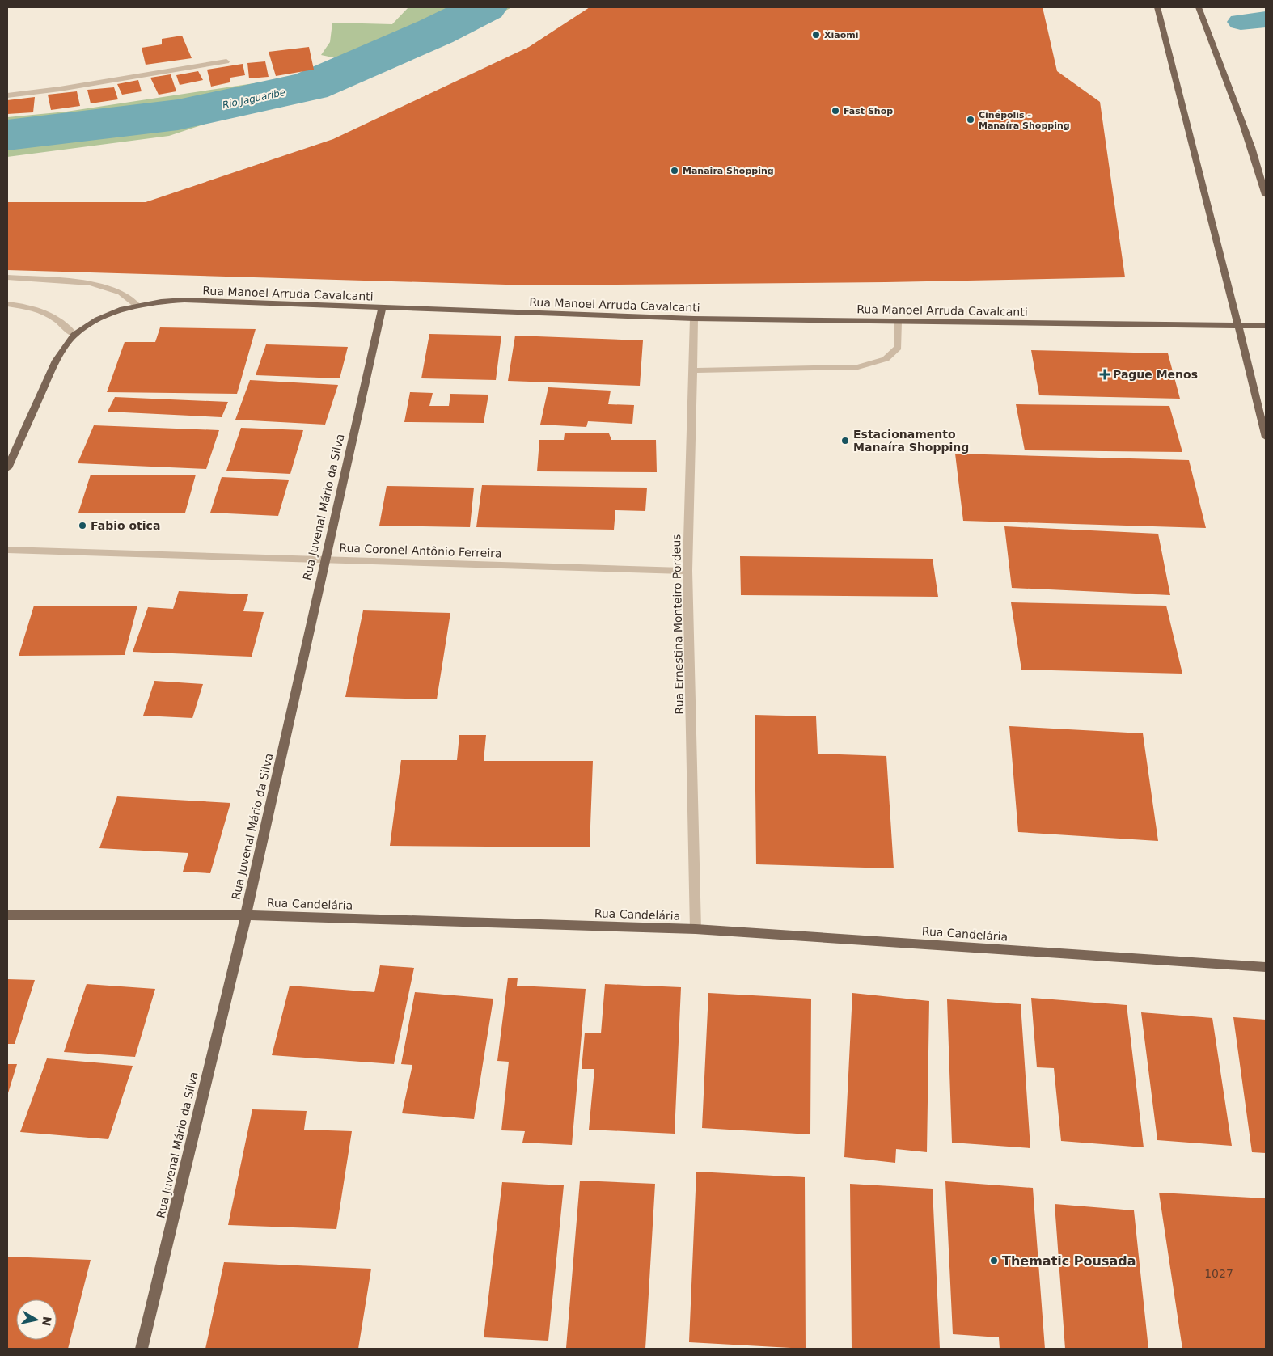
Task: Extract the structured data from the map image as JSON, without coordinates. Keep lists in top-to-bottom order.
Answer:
{
  "streets": {
    "main road": ["Rua Manoel Arruda Cavalcanti", "Rua Juvenal Mário da Silva", "Rua Candelária"],
    "street": ["Rua Coronel Antônio Ferreira", "Rua Ernestina Monteiro Pordeus"]
  },
  "crossings": [
    ["Rua Manoel Arruda Cavalcanti", "Rua Juvenal Mário da Silva"],
    ["Rua Manoel Arruda Cavalcanti", "Rua Ernestina Monteiro Pordeus"],
    ["Rua Juvenal Mário da Silva", "Rua Coronel Antônio Ferreira"],
    ["Rua Juvenal Mário da Silva", "Rua Candelária"],
    ["Rua Coronel Antônio Ferreira", "Rua Ernestina Monteiro Pordeus"],
    ["Rua Ernestina Monteiro Pordeus", "Rua Candelária"]
  ],
  "water": ["Rio Jaguaribe"],
  "places": {
    "other": [
      "Xiaomi",
      "Fast Shop",
      "Cinépolis - Manaíra Shopping",
      "Manaira Shopping",
      "Estacionamento Manaíra Shopping",
      "Fabio otica",
      "Thematic Pousada"
    ],
    "health": ["Pague Menos"]
  },
  "house_numbers": ["1027"],
  "north": "right"
}
